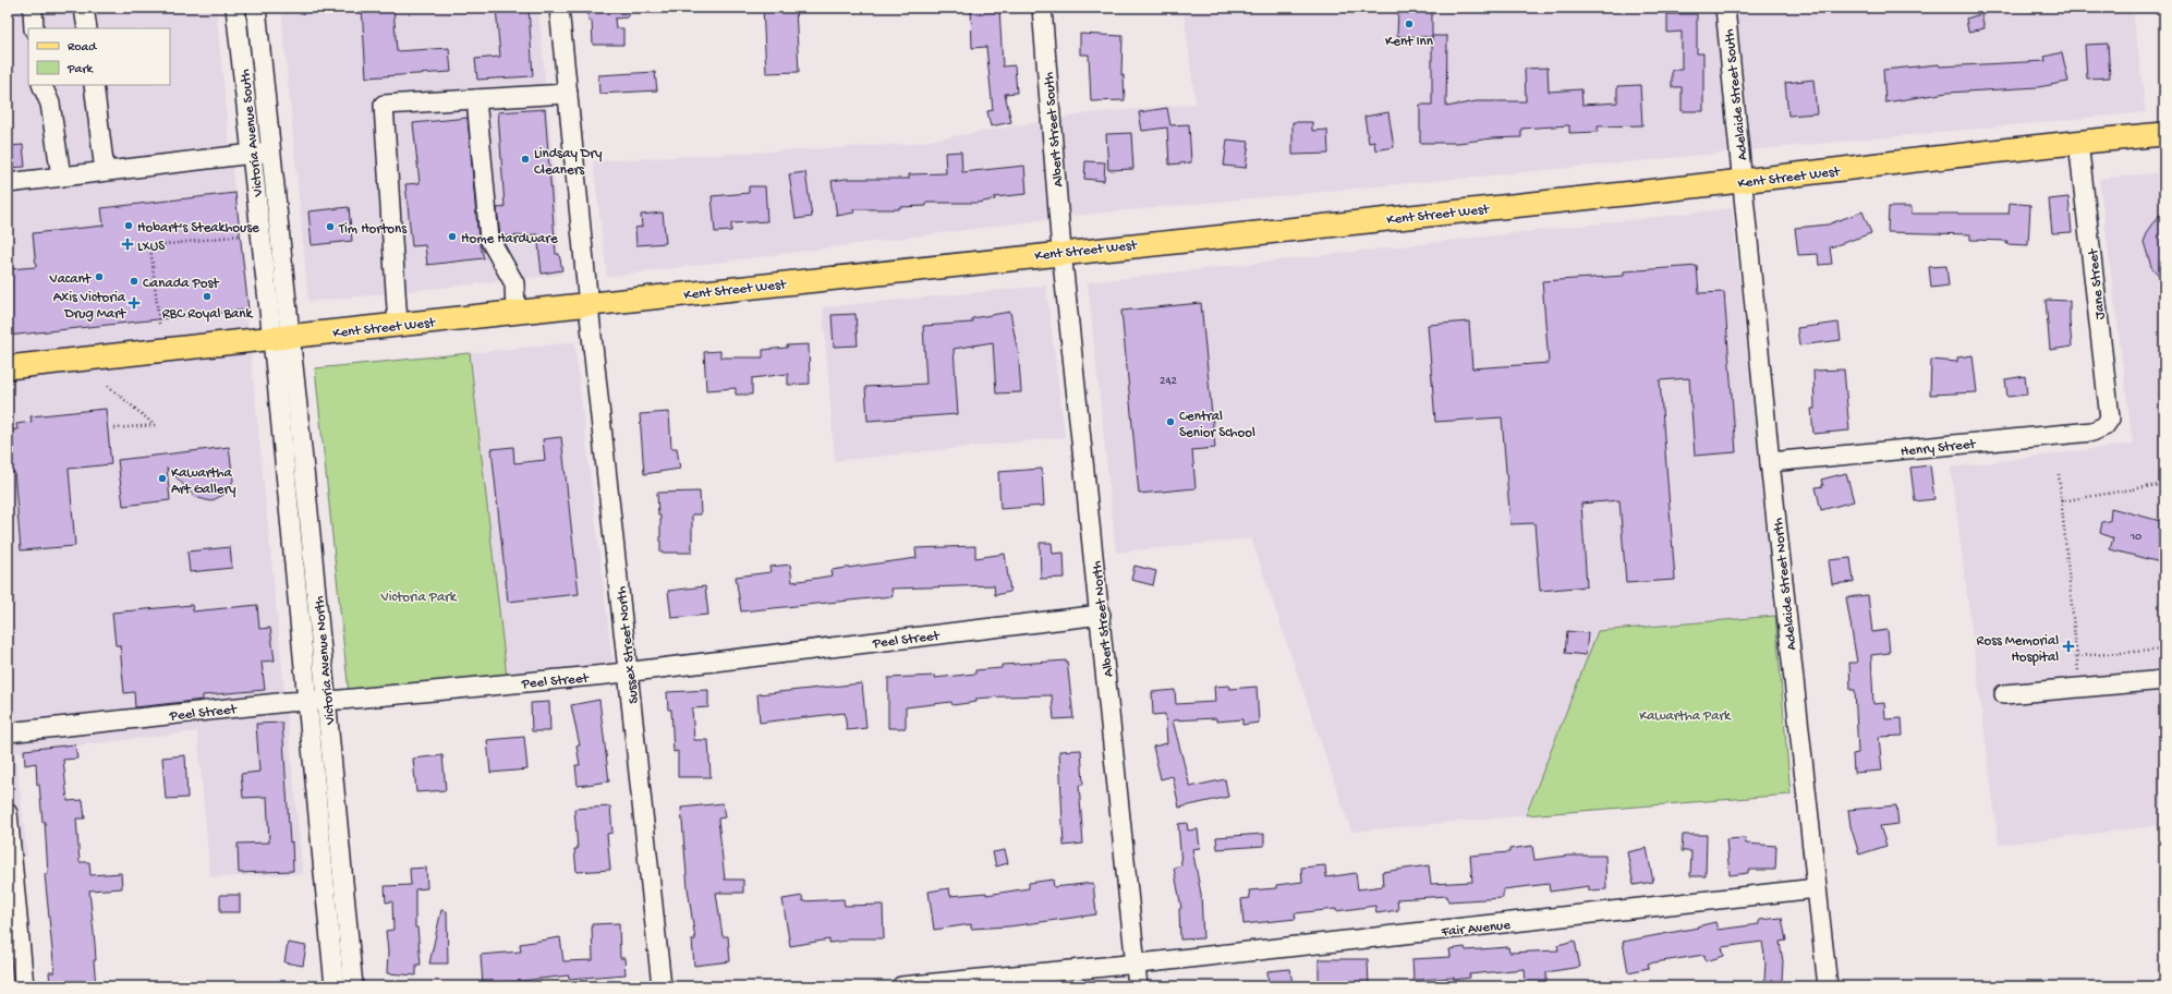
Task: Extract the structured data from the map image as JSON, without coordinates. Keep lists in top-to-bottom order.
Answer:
{
  "streets": {
    "main road": ["Kent Street West"],
    "street": [
      "Adelaide Street South",
      "Albert Street South",
      "Victoria Avenue South",
      "Jane Street",
      "Henry Street",
      "Adelaide Street North",
      "Albert Street North",
      "Peel Street",
      "Sussex Street North",
      "Victoria Avenue North",
      "Fair Avenue"
    ]
  },
  "crossings": [
    ["Adelaide Street South", "Kent Street West"],
    ["Adelaide Street South", "Adelaide Street North"],
    ["Albert Street South", "Kent Street West"],
    ["Albert Street South", "Albert Street North"],
    ["Victoria Avenue South", "Kent Street West"],
    ["Victoria Avenue South", "Victoria Avenue North"],
    ["Kent Street West", "Jane Street"],
    ["Kent Street West", "Adelaide Street North"],
    ["Kent Street West", "Albert Street North"],
    ["Kent Street West", "Sussex Street North"],
    ["Kent Street West", "Victoria Avenue North"],
    ["Jane Street", "Henry Street"],
    ["Henry Street", "Adelaide Street North"],
    ["Adelaide Street North", "Fair Avenue"],
    ["Albert Street North", "Peel Street"],
    ["Albert Street North", "Fair Avenue"],
    ["Peel Street", "Sussex Street North"],
    ["Peel Street", "Victoria Avenue North"]
  ],
  "parks": ["Victoria Park", "Kawartha Park"],
  "places": {
    "other": [
      "Kent Inn",
      "Lindsay Dry Cleaners",
      "Hobart's Steakhouse",
      "Tim Hortons",
      "Home Hardware",
      "Vacant",
      "Canada Post",
      "RBC Royal Bank",
      "Central Senior School",
      "Kawartha Art Gallery"
    ],
    "health": ["LXUS", "Axis Victoria Drug Mart", "Ross Memorial Hospital"]
  },
  "house_numbers": ["242", "10"],
  "legend": ["Road", "Park"]
}
